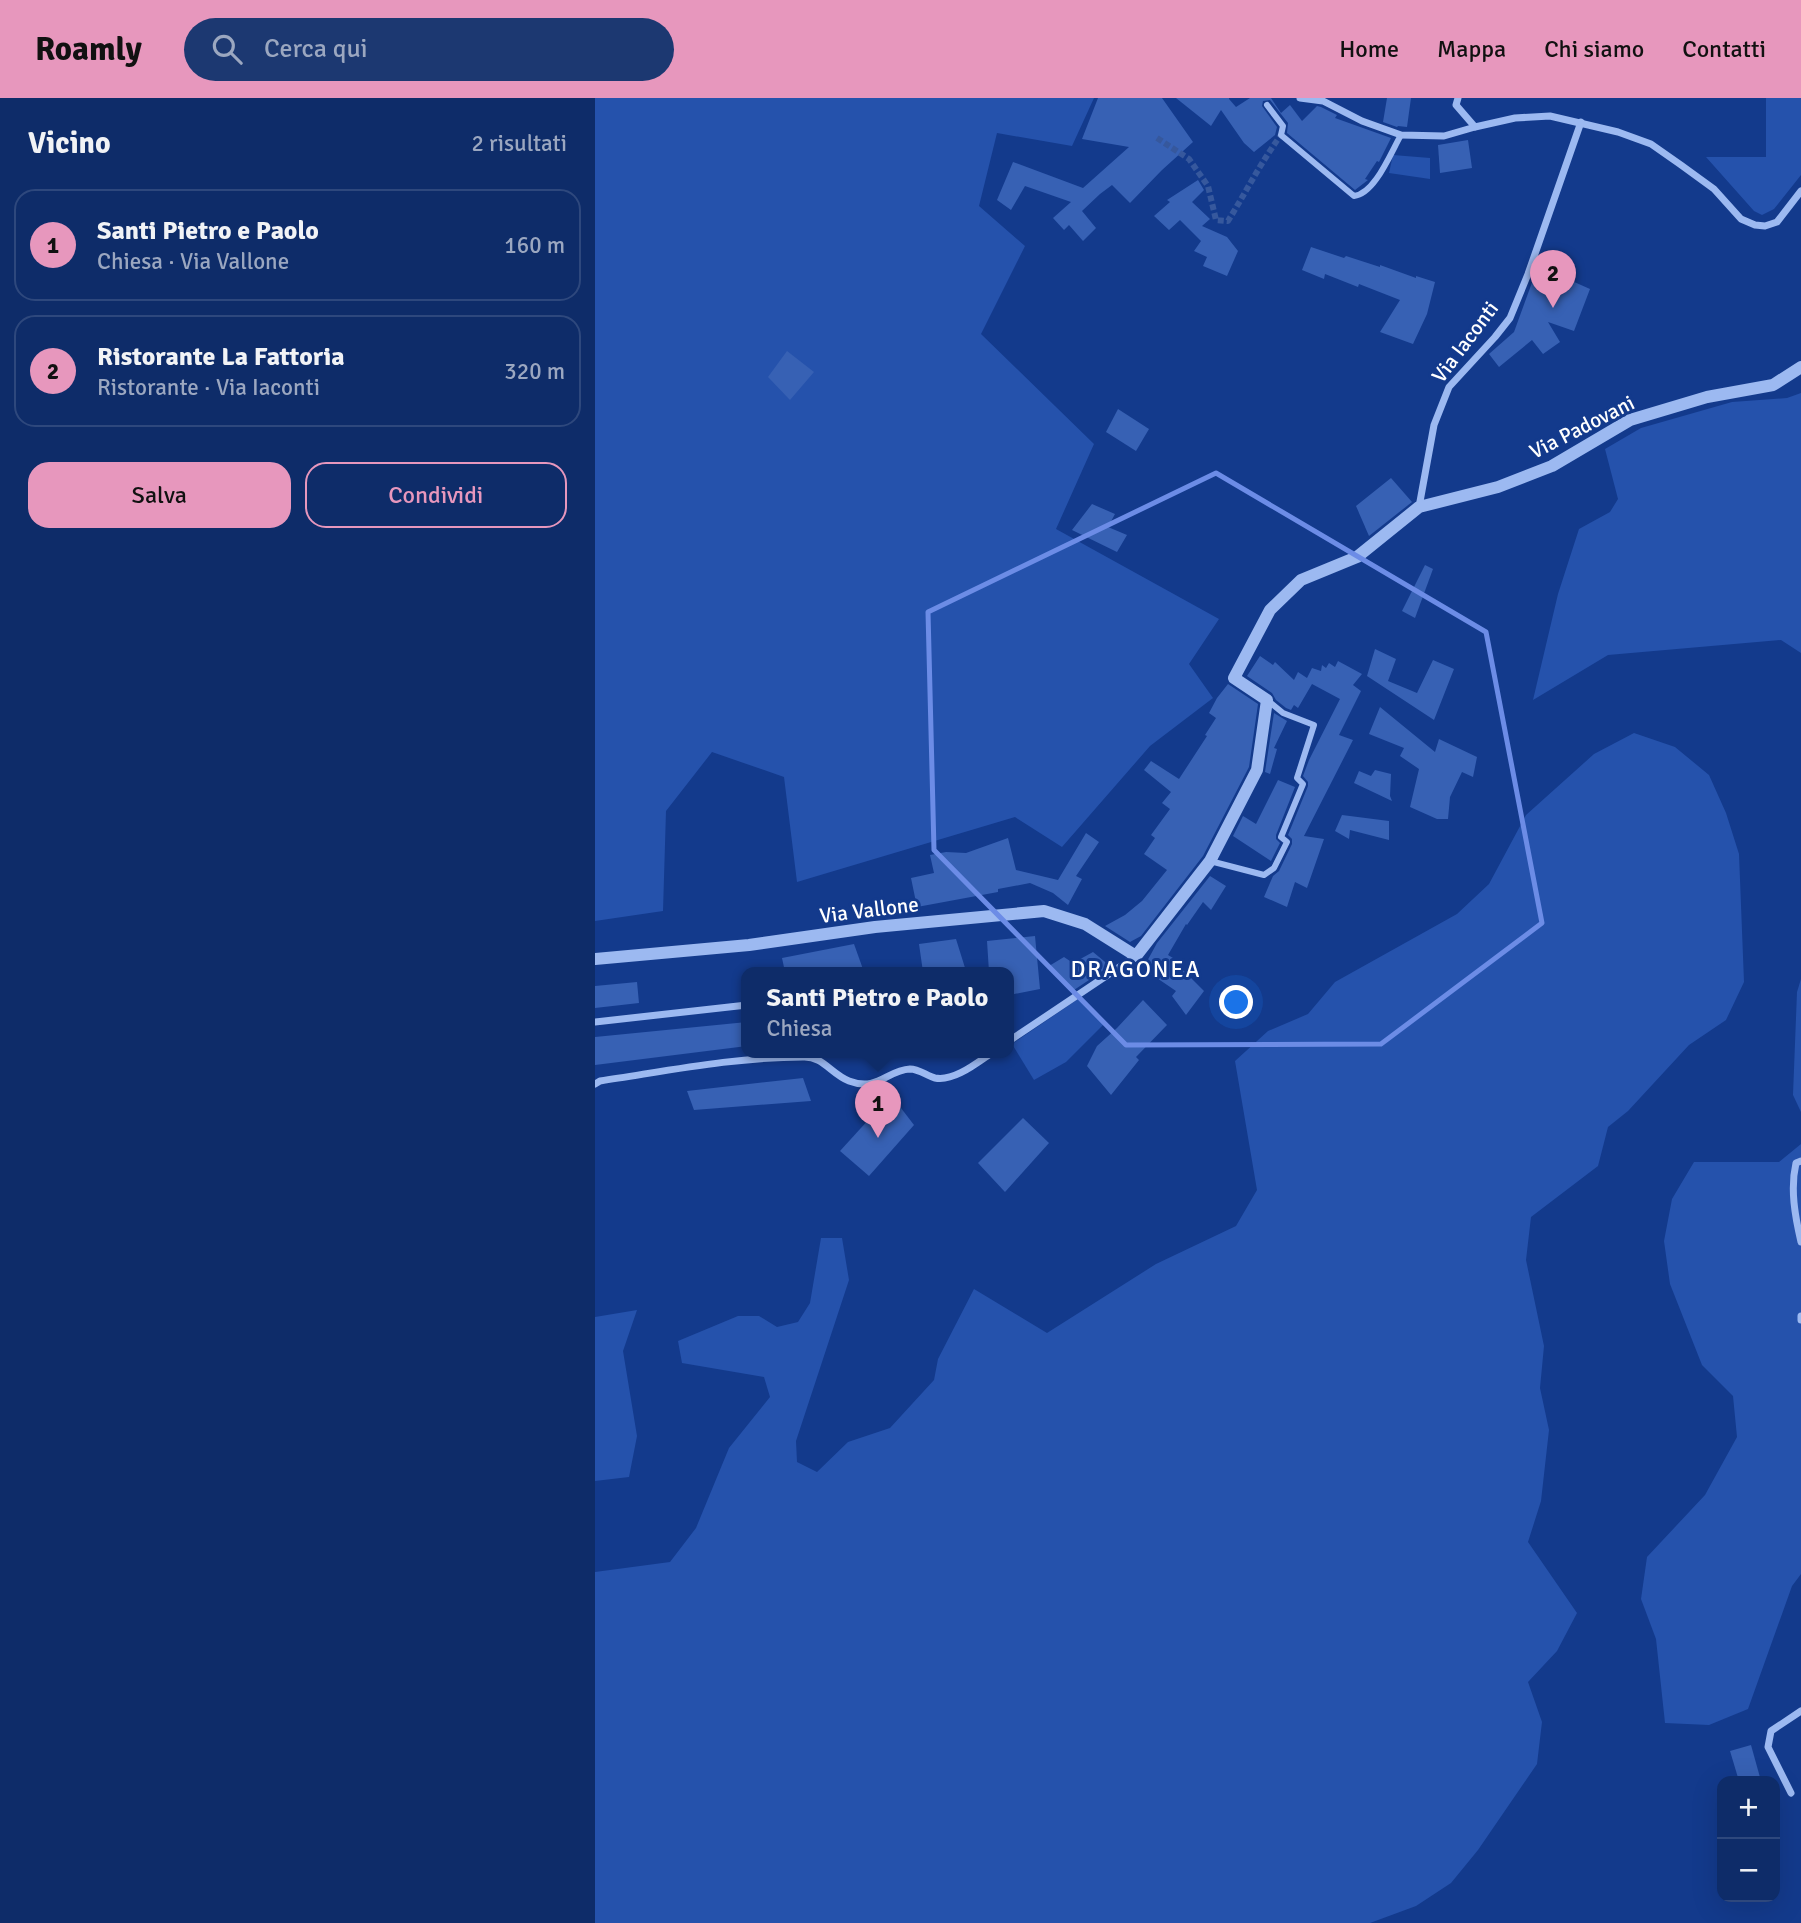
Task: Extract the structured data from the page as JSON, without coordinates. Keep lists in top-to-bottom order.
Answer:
{
  "streets": {
    "street": ["Via Iaconti", "Via Padovani", "Via Vallone"]
  },
  "crossings": [
    ["Via Iaconti", "Via Padovani"]
  ],
  "districts": ["DRAGONEA"],
  "page": {
    "header": "Roamly",
    "search": "Cerca qui",
    "nav": [
      "Home",
      "Mappa",
      "Chi siamo",
      "Contatti"
    ],
    "heading": ["Vicino", "2 risultati"],
    "list": [
      {
        "mark": "1",
        "name": "Santi Pietro e Paolo",
        "note": "Chiesa · Via Vallone",
        "value": "160 m"
      },
      {
        "mark": "2",
        "name": "Ristorante La Fattoria",
        "note": "Ristorante · Via Iaconti",
        "value": "320 m"
      }
    ],
    "pins": ["2", "1"],
    "buttons": ["Salva", "Condividi"],
    "popup": ["Santi Pietro e Paolo", "Chiesa"],
    "map_buttons": ["+", "−"]
  }
}
